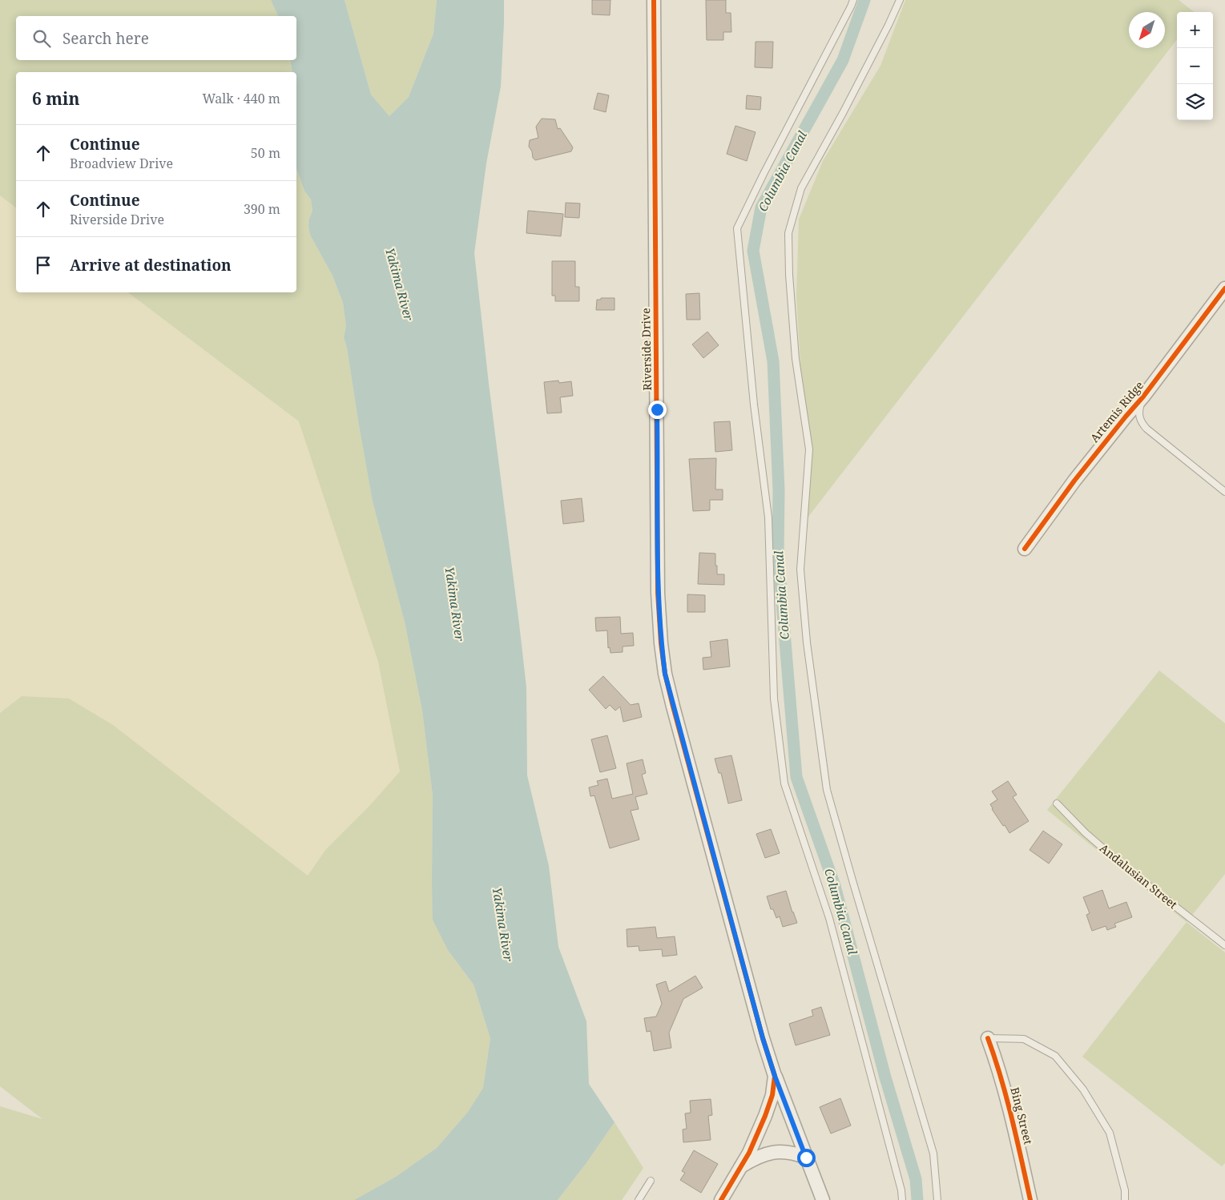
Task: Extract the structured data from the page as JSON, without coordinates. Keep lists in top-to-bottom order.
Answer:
{
  "streets": {
    "street": ["Riverside Drive", "Artemis Ridge", "Bing Street"],
    "lane": ["Andalusian Street"]
  },
  "water": ["Columbia Canal", "Yakima River"],
  "north": "bottom left",
  "page": {
    "map_buttons": ["+", "−"],
    "search": "Search here",
    "heading": ["6 min", "Walk · 440 m"],
    "list": [
      ["Continue", "Broadview Drive", "50 m"],
      ["Continue", "Riverside Drive", "390 m"],
      "Arrive at destination"
    ]
  }
}
